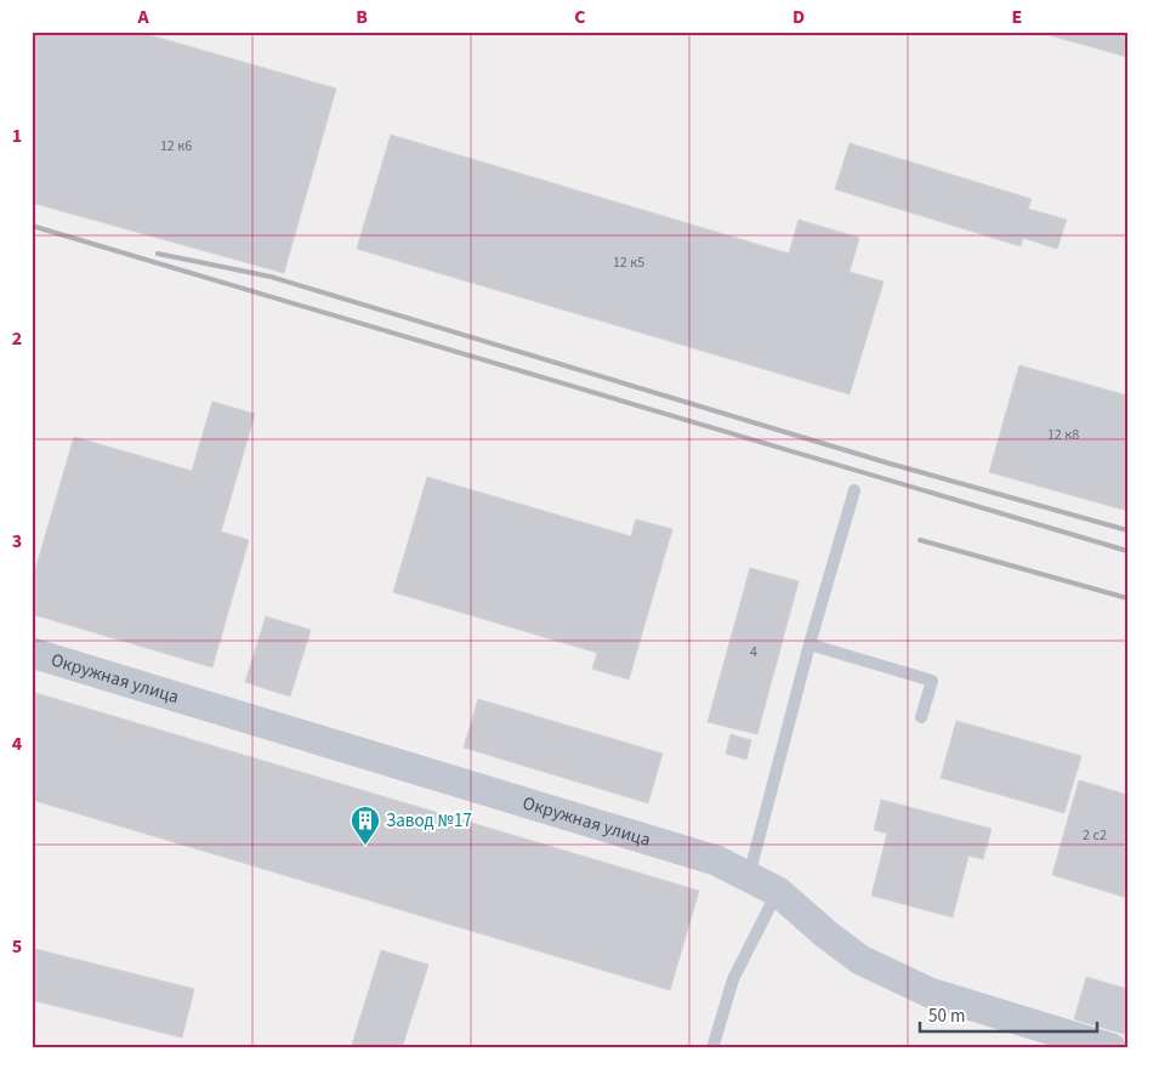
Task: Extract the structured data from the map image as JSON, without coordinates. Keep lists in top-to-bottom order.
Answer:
{
  "streets": {
    "street": ["Окружная улица"]
  },
  "places": {
    "building": ["Завод №17"]
  },
  "house_numbers": [
    "12 к6",
    "12 к5",
    "12 к8",
    "4",
    "2 с2"
  ],
  "scale_bar": "50 m",
  "grid": {
    "columns": [
      "A",
      "B",
      "C",
      "D",
      "E"
    ],
    "rows": [
      "1",
      "2",
      "3",
      "4",
      "5"
    ]
  }
}
